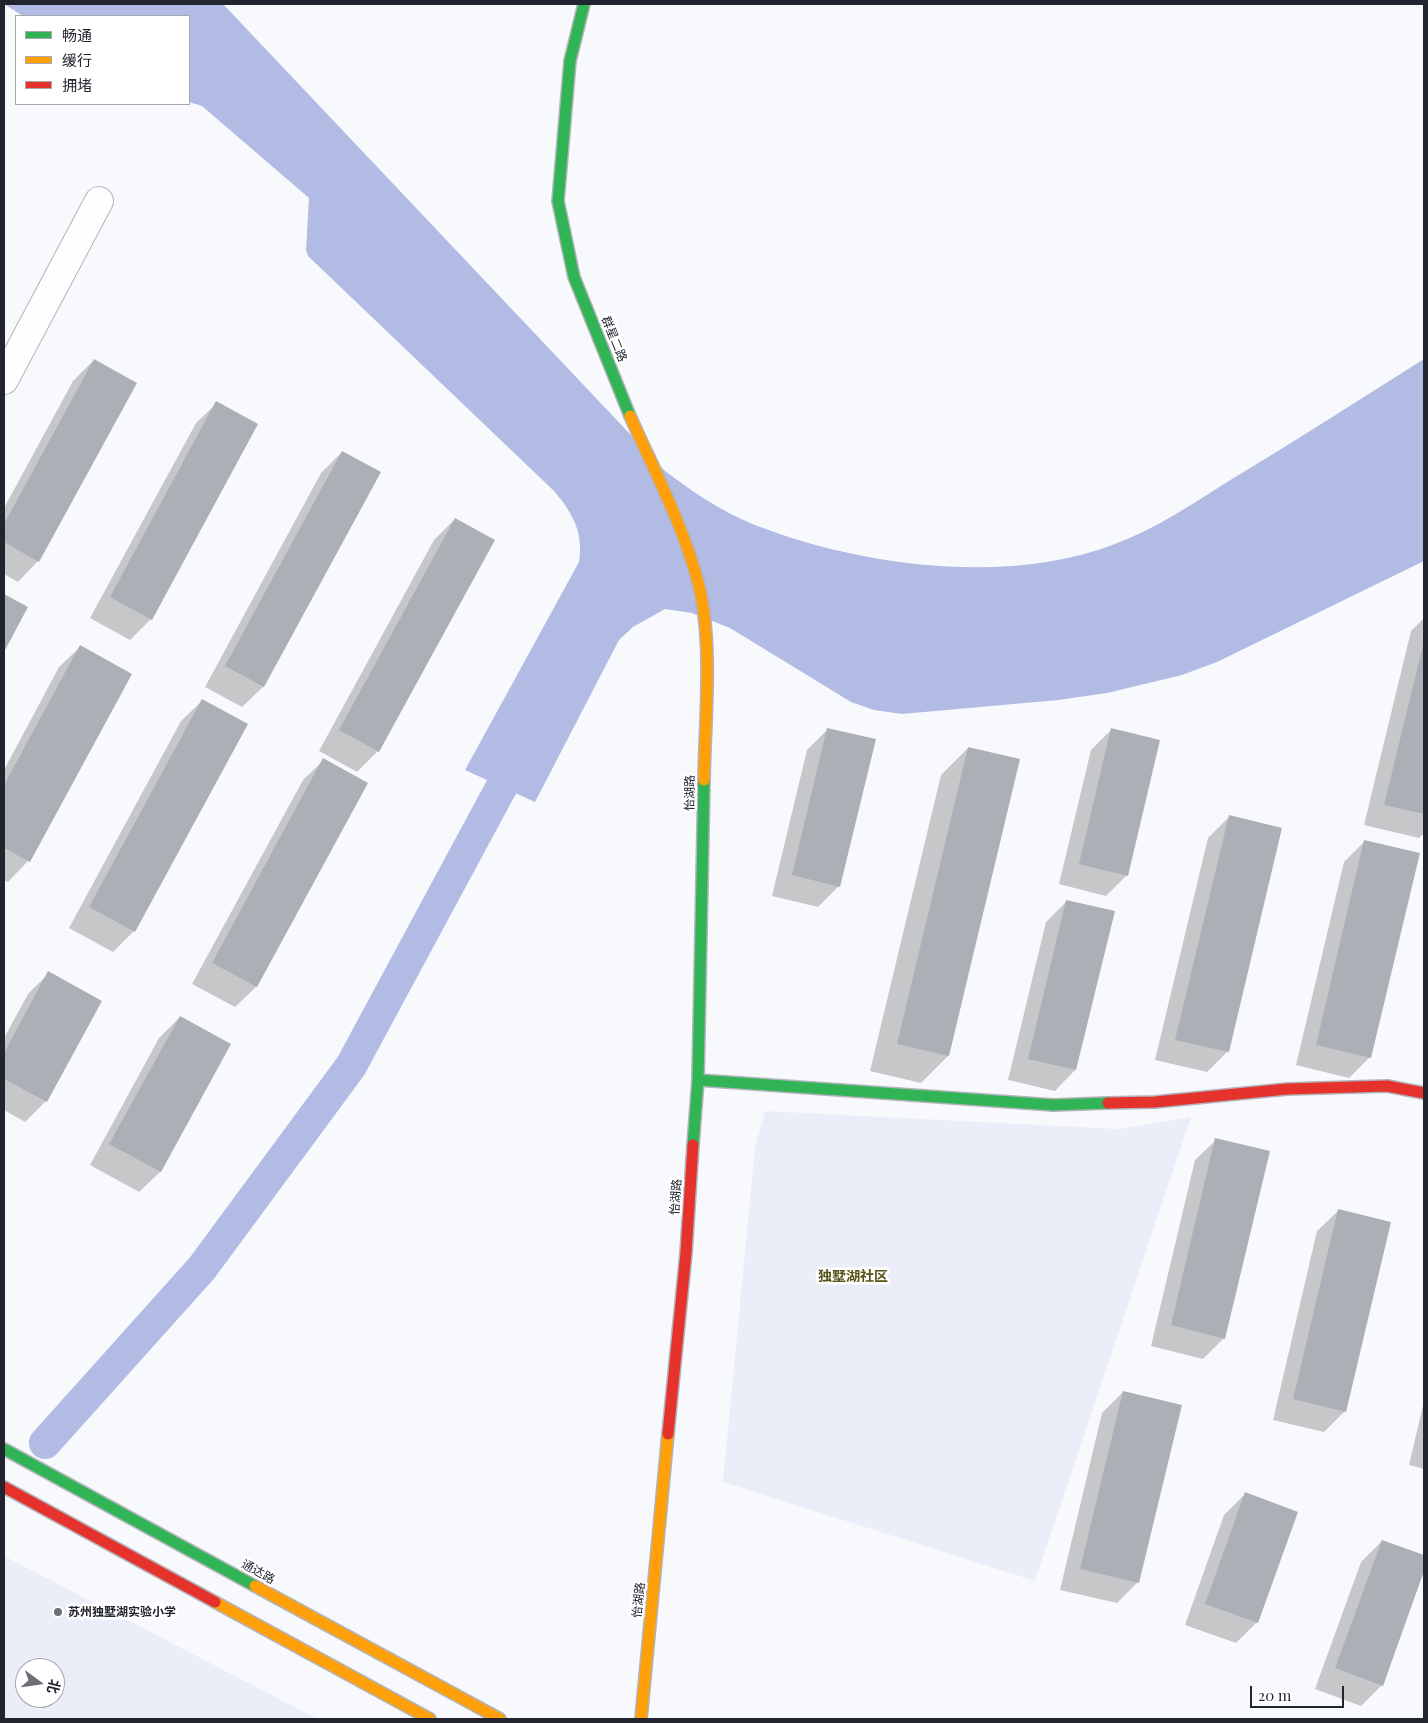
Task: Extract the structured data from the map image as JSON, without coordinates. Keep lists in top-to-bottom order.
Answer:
{
  "streets": {
    "street": ["群星二路", "怡湖路", "通达路"]
  },
  "crossings": [
    ["群星二路", "怡湖路"]
  ],
  "districts": ["独墅湖社区"],
  "places": ["苏州独墅湖实验小学"],
  "legend": ["畅通", "缓行", "拥堵"],
  "scale_bar": "20 m",
  "north": "right"
}
